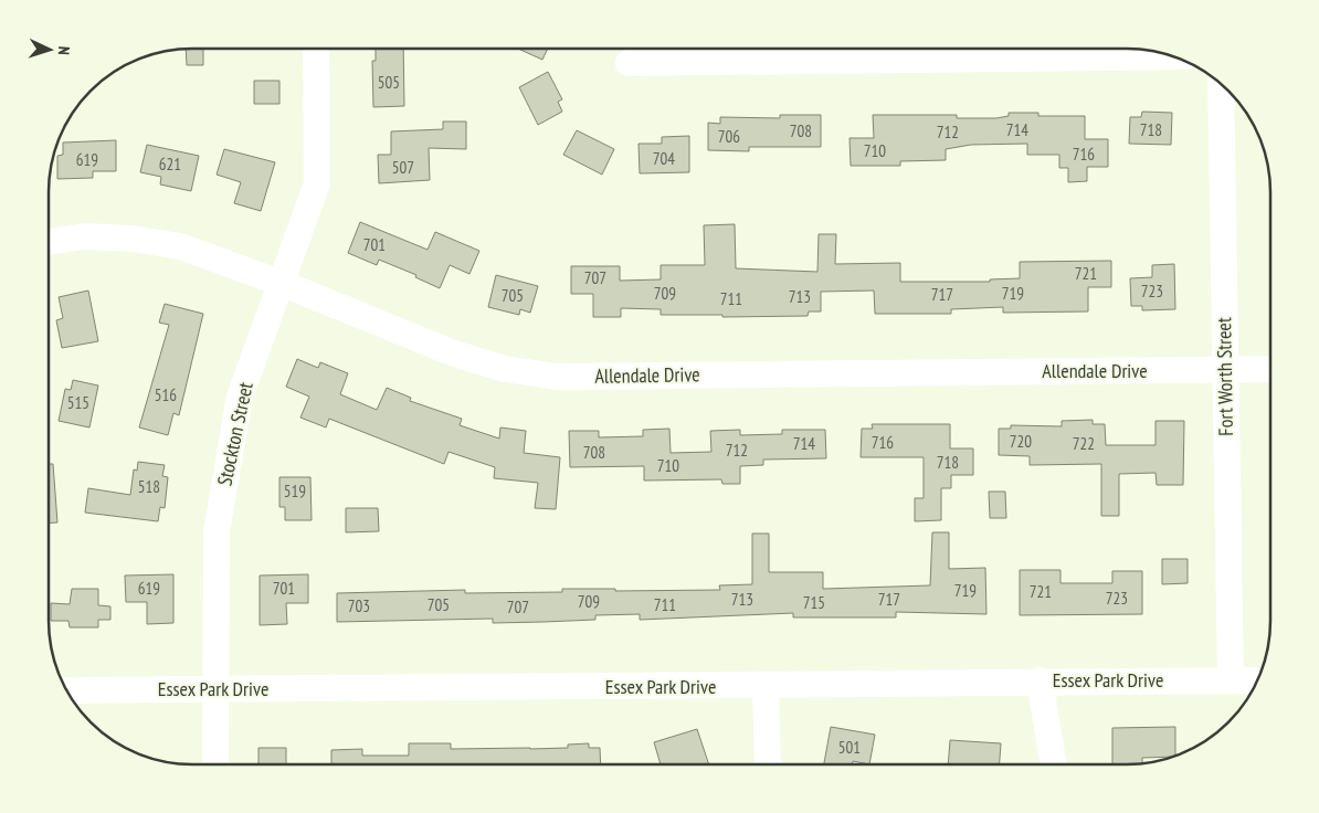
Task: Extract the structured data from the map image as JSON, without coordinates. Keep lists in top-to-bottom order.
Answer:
{
  "streets": {
    "street": [
      "Allendale Drive",
      "Fort Worth Street",
      "Stockton Street",
      "Essex Park Drive"
    ]
  },
  "crossings": [
    ["Allendale Drive", "Fort Worth Street"],
    ["Allendale Drive", "Stockton Street"],
    ["Fort Worth Street", "Essex Park Drive"],
    ["Stockton Street", "Essex Park Drive"]
  ],
  "house_numbers": [
    "505",
    "714",
    "718",
    "708",
    "712",
    "706",
    "710",
    "716",
    "704",
    "619",
    "621",
    "507",
    "701",
    "721",
    "707",
    "723",
    "709",
    "719",
    "717",
    "705",
    "713",
    "711",
    "516",
    "515",
    "720",
    "716",
    "714",
    "722",
    "712",
    "708",
    "718",
    "710",
    "518",
    "519",
    "619",
    "701",
    "719",
    "721",
    "723",
    "713",
    "717",
    "709",
    "715",
    "705",
    "711",
    "703",
    "707",
    "501"
  ],
  "north": "right"
}
